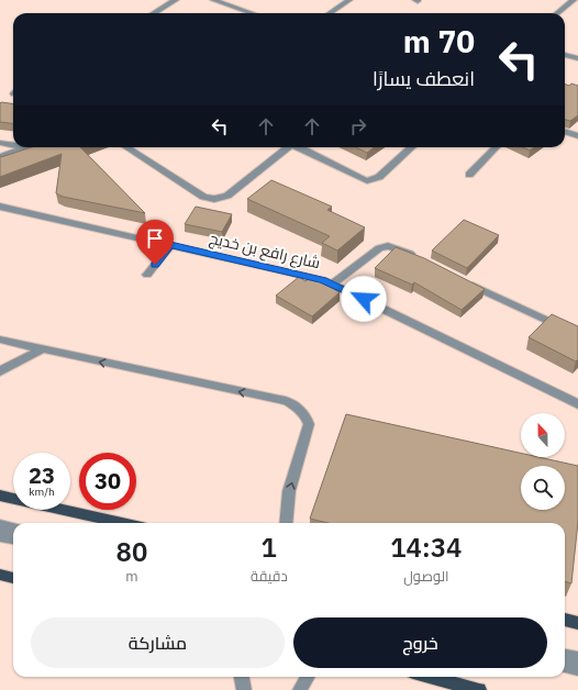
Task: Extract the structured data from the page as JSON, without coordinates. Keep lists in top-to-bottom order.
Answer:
{
  "streets": {
    "street": ["شارع رافع بن خديج"]
  },
  "north": "top",
  "page": {
    "turn": ["70 m", "انعطف يسارًا"],
    "speed": "23 km/h",
    "limit": "30",
    "eta": [
      "14:34",
      "الوصول",
      "1",
      "دقيقة",
      "80",
      "m"
    ],
    "buttons": ["خروج", "مشاركة"]
  }
}
